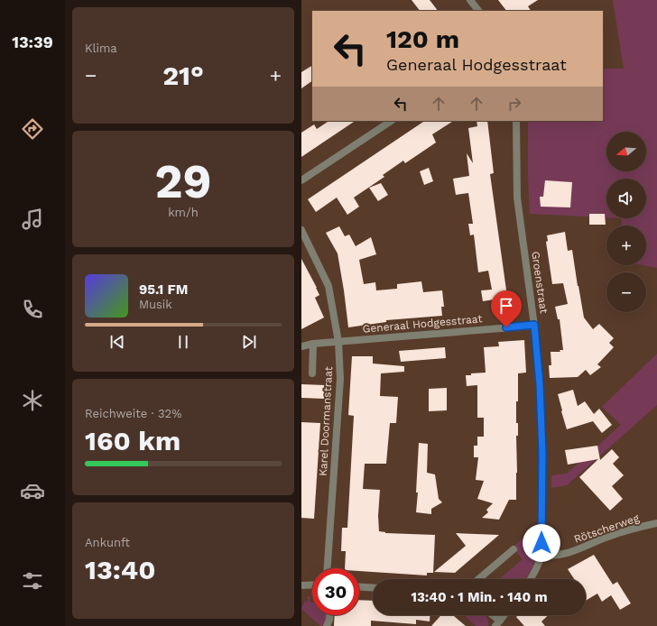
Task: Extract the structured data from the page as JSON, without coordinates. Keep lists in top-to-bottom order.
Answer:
{
  "streets": {
    "street": [
      "Groenstraat",
      "Generaal Hodgesstraat",
      "Karel Doormanstraat",
      "Rötscherweg"
    ]
  },
  "crossings": [
    ["Groenstraat", "Generaal Hodgesstraat"],
    ["Groenstraat", "Rötscherweg"],
    ["Generaal Hodgesstraat", "Karel Doormanstraat"]
  ],
  "north": "left",
  "page": {
    "tabs": "13:39",
    "tile": [
      "Klima",
      ["29", "km/h"],
      ["Reichweite · 32%", "160 km"],
      ["Ankunft", "13:40"]
    ],
    "turn": ["120 m", "Generaal Hodgesstraat"],
    "heat": ["−", "21°", "+"],
    "map_buttons": ["+", "−"],
    "song": ["95.1 FM", "Musik"],
    "limit": "30",
    "trip": "13:40 · 1 Min. · 140 m"
  }
}
